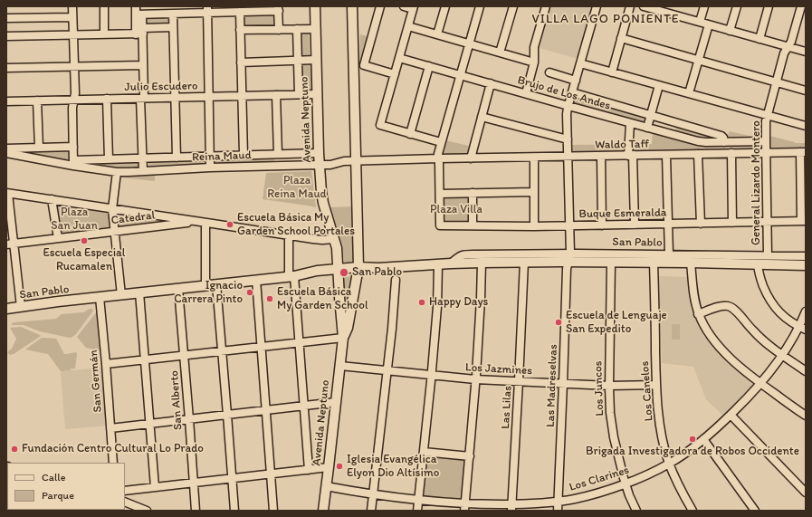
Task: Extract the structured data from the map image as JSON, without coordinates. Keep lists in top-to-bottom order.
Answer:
{
  "streets": {
    "main road": ["Avenida Neptuno", "San Pablo"],
    "street": [
      "Julio Escudero",
      "Brujo de Los Andes",
      "Waldo Taff",
      "Reina Maud",
      "General Lizardo Montero",
      "Buque Esmeralda",
      "Catedral",
      "Los Jazmines",
      "San Germán",
      "Las Madreselvas",
      "Los Juncos",
      "Los Canelos",
      "San Alberto",
      "Las Lilas",
      "Los Clarines"
    ]
  },
  "crossings": [
    ["Julio Escudero", "Avenida Neptuno"],
    ["Brujo de Los Andes", "General Lizardo Montero"],
    ["Brujo de Los Andes", "Las Madreselvas"],
    ["Avenida Neptuno", "Reina Maud"],
    ["Avenida Neptuno", "San Pablo"],
    ["Avenida Neptuno", "Los Jazmines"],
    ["Avenida Neptuno", "Los Clarines"],
    ["Waldo Taff", "Reina Maud"],
    ["Waldo Taff", "General Lizardo Montero"],
    ["Waldo Taff", "Las Madreselvas"],
    ["General Lizardo Montero", "Buque Esmeralda"],
    ["General Lizardo Montero", "San Pablo"],
    ["Buque Esmeralda", "Las Madreselvas"],
    ["San Pablo", "San Germán"],
    ["San Pablo", "Las Madreselvas"],
    ["San Pablo", "Los Juncos"],
    ["San Pablo", "Los Canelos"],
    ["San Pablo", "San Alberto"],
    ["San Pablo", "Las Lilas"],
    ["Los Jazmines", "Las Madreselvas"],
    ["Los Jazmines", "Los Juncos"],
    ["Los Jazmines", "Los Canelos"],
    ["Los Jazmines", "Las Lilas"],
    ["Las Madreselvas", "Los Clarines"],
    ["Los Juncos", "Los Clarines"],
    ["Los Canelos", "Los Clarines"],
    ["Las Lilas", "Los Clarines"]
  ],
  "districts": ["VILLA LAGO PONIENTE"],
  "parks": ["Plaza Reina Maud", "Plaza Villa", "Plaza San Juan"],
  "places": [
    "Escuela Básica My Garden School Portales",
    "Escuela Especial Rucamalen",
    "San Pablo",
    "Ignacio Carrera Pinto",
    "Escuela Básica My Garden School",
    "Happy Days",
    "Escuela de Lenguaje San Expedito",
    "Brigada Investigadora de Robos Occidente",
    "Fundación Centro Cultural Lo Prado",
    "Iglesia Evangélica Elyon Dio Altísimo"
  ],
  "legend": ["Calle", "Parque"]
}
